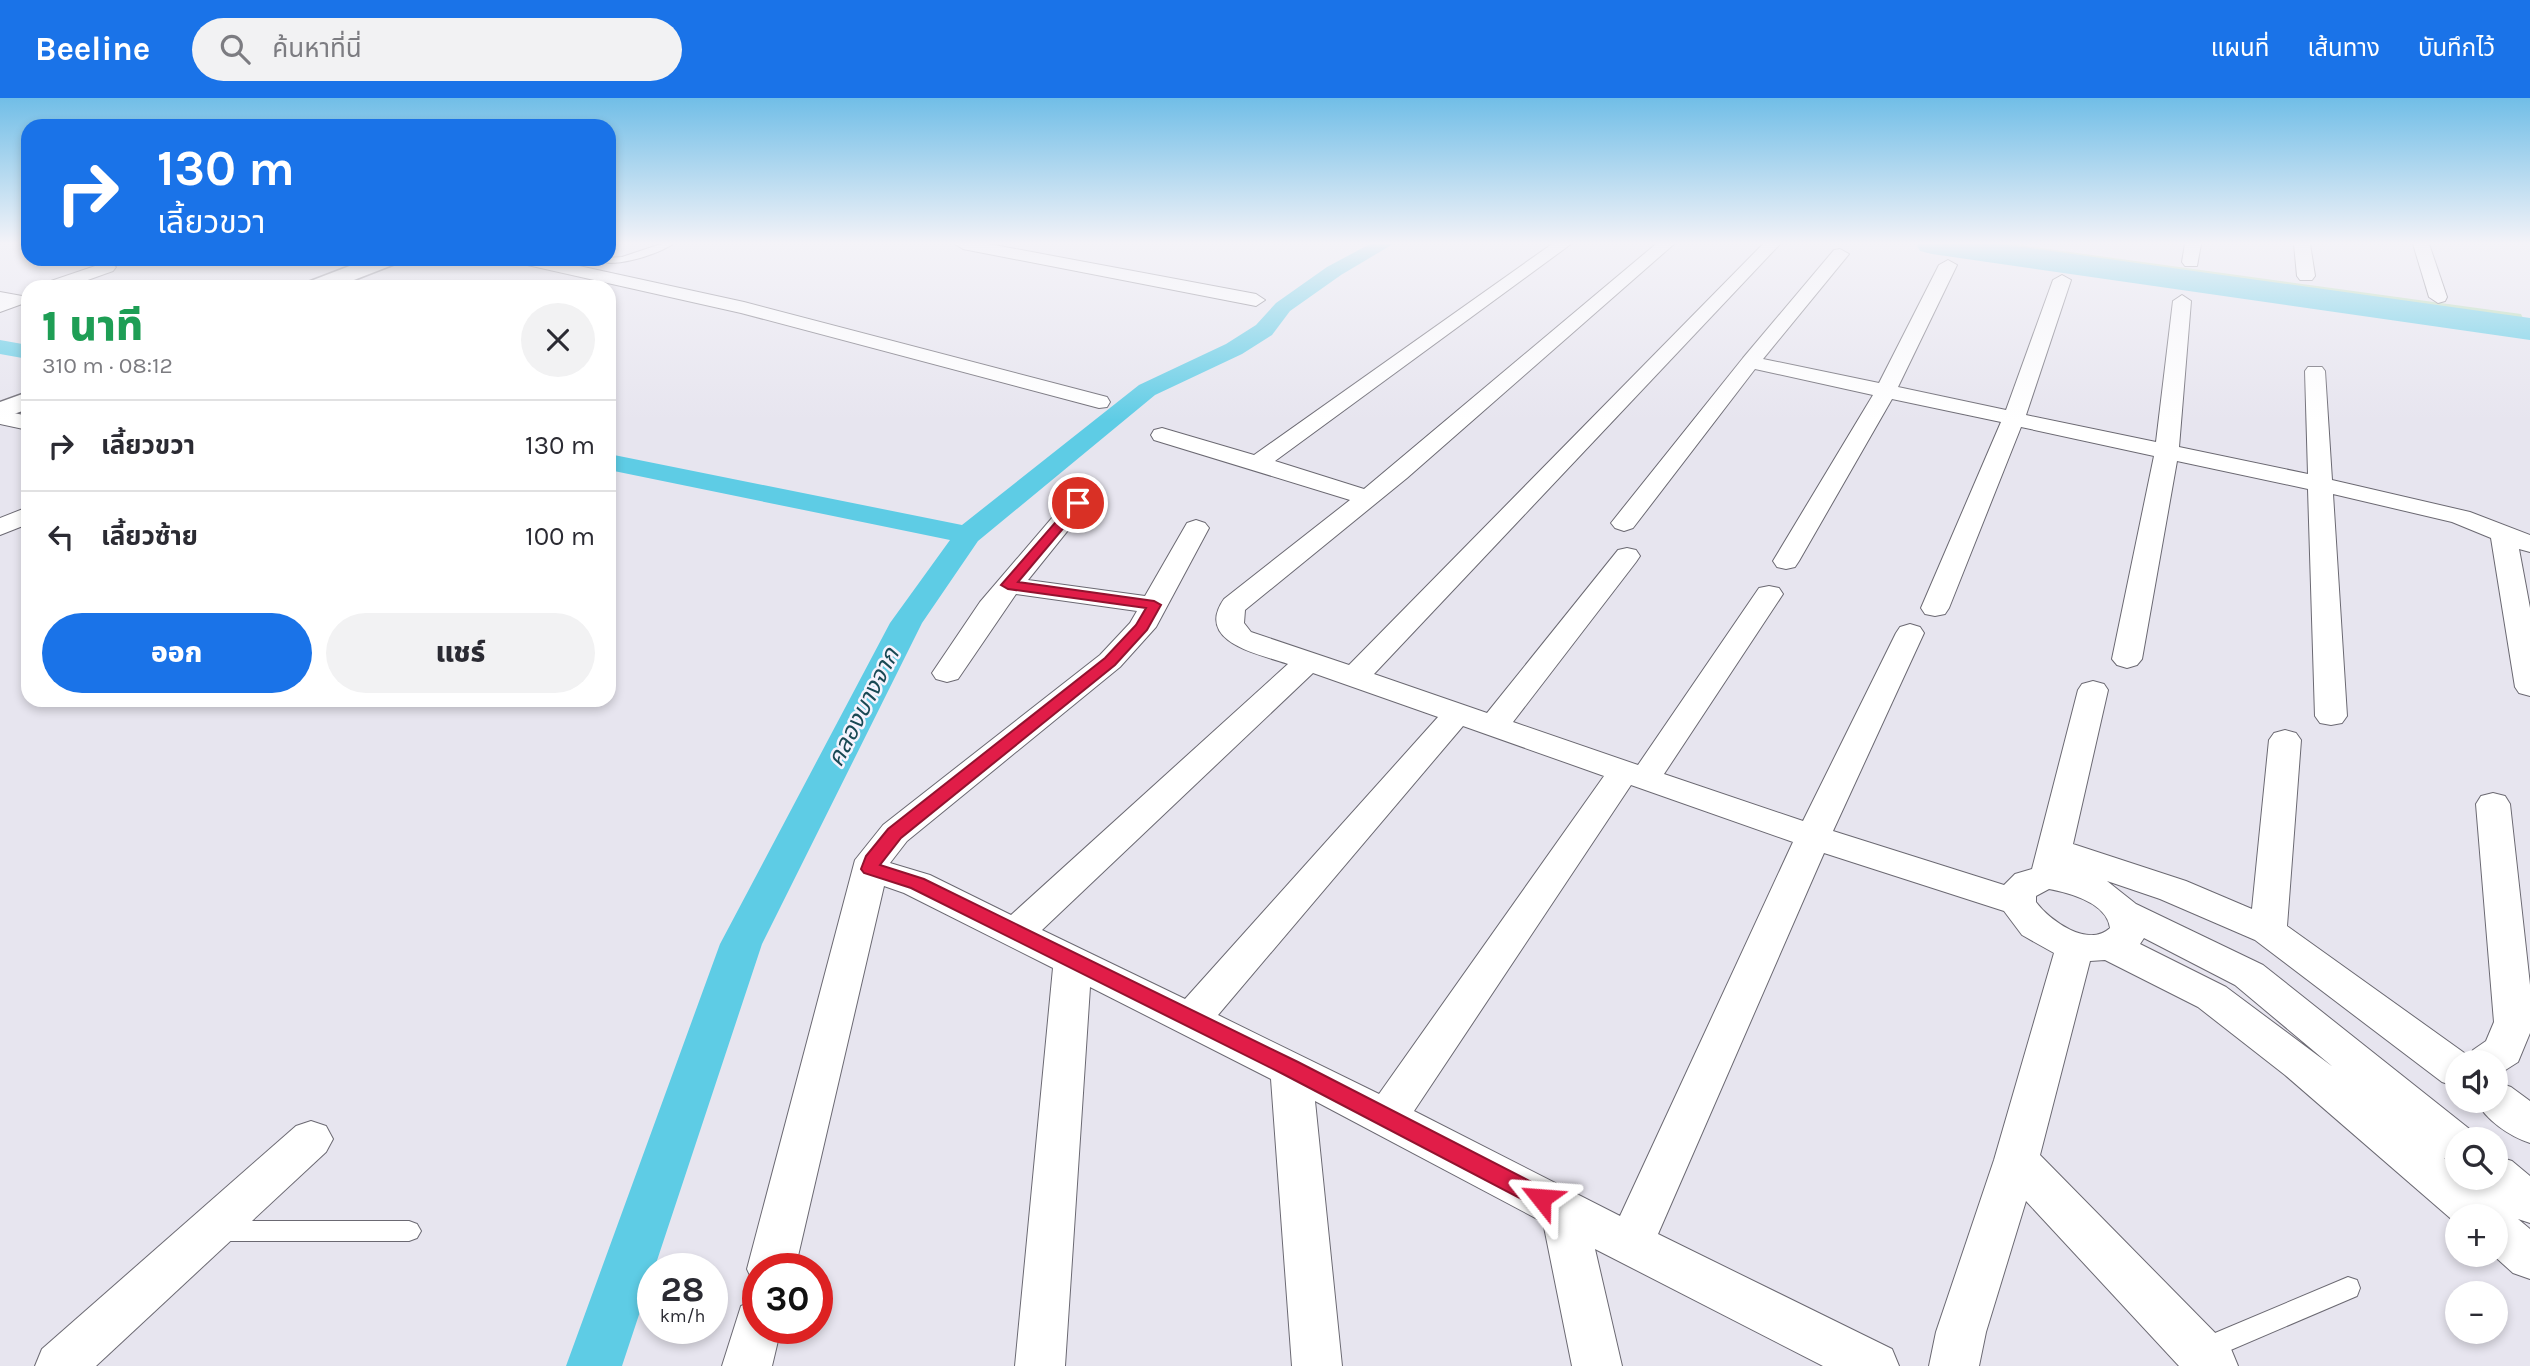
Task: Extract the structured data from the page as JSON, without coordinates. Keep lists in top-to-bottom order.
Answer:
{
  "water": ["คลองบางจาก"],
  "page": {
    "header": "Beeline",
    "search": "ค้นหาที่นี่",
    "nav": ["แผนที่", "เส้นทาง", "บันทึกไว้"],
    "turn": ["130 m", "เลี้ยวขวา"],
    "heading": ["1 นาที", "310 m · 08:12"],
    "list": [
      {
        "name": "เลี้ยวขวา",
        "value": "130 m"
      },
      {
        "name": "เลี้ยวซ้าย",
        "value": "100 m"
      }
    ],
    "buttons": ["ออก", "แชร์"],
    "map_buttons": ["+", "−"],
    "speed": "28 km/h",
    "limit": "30"
  }
}
